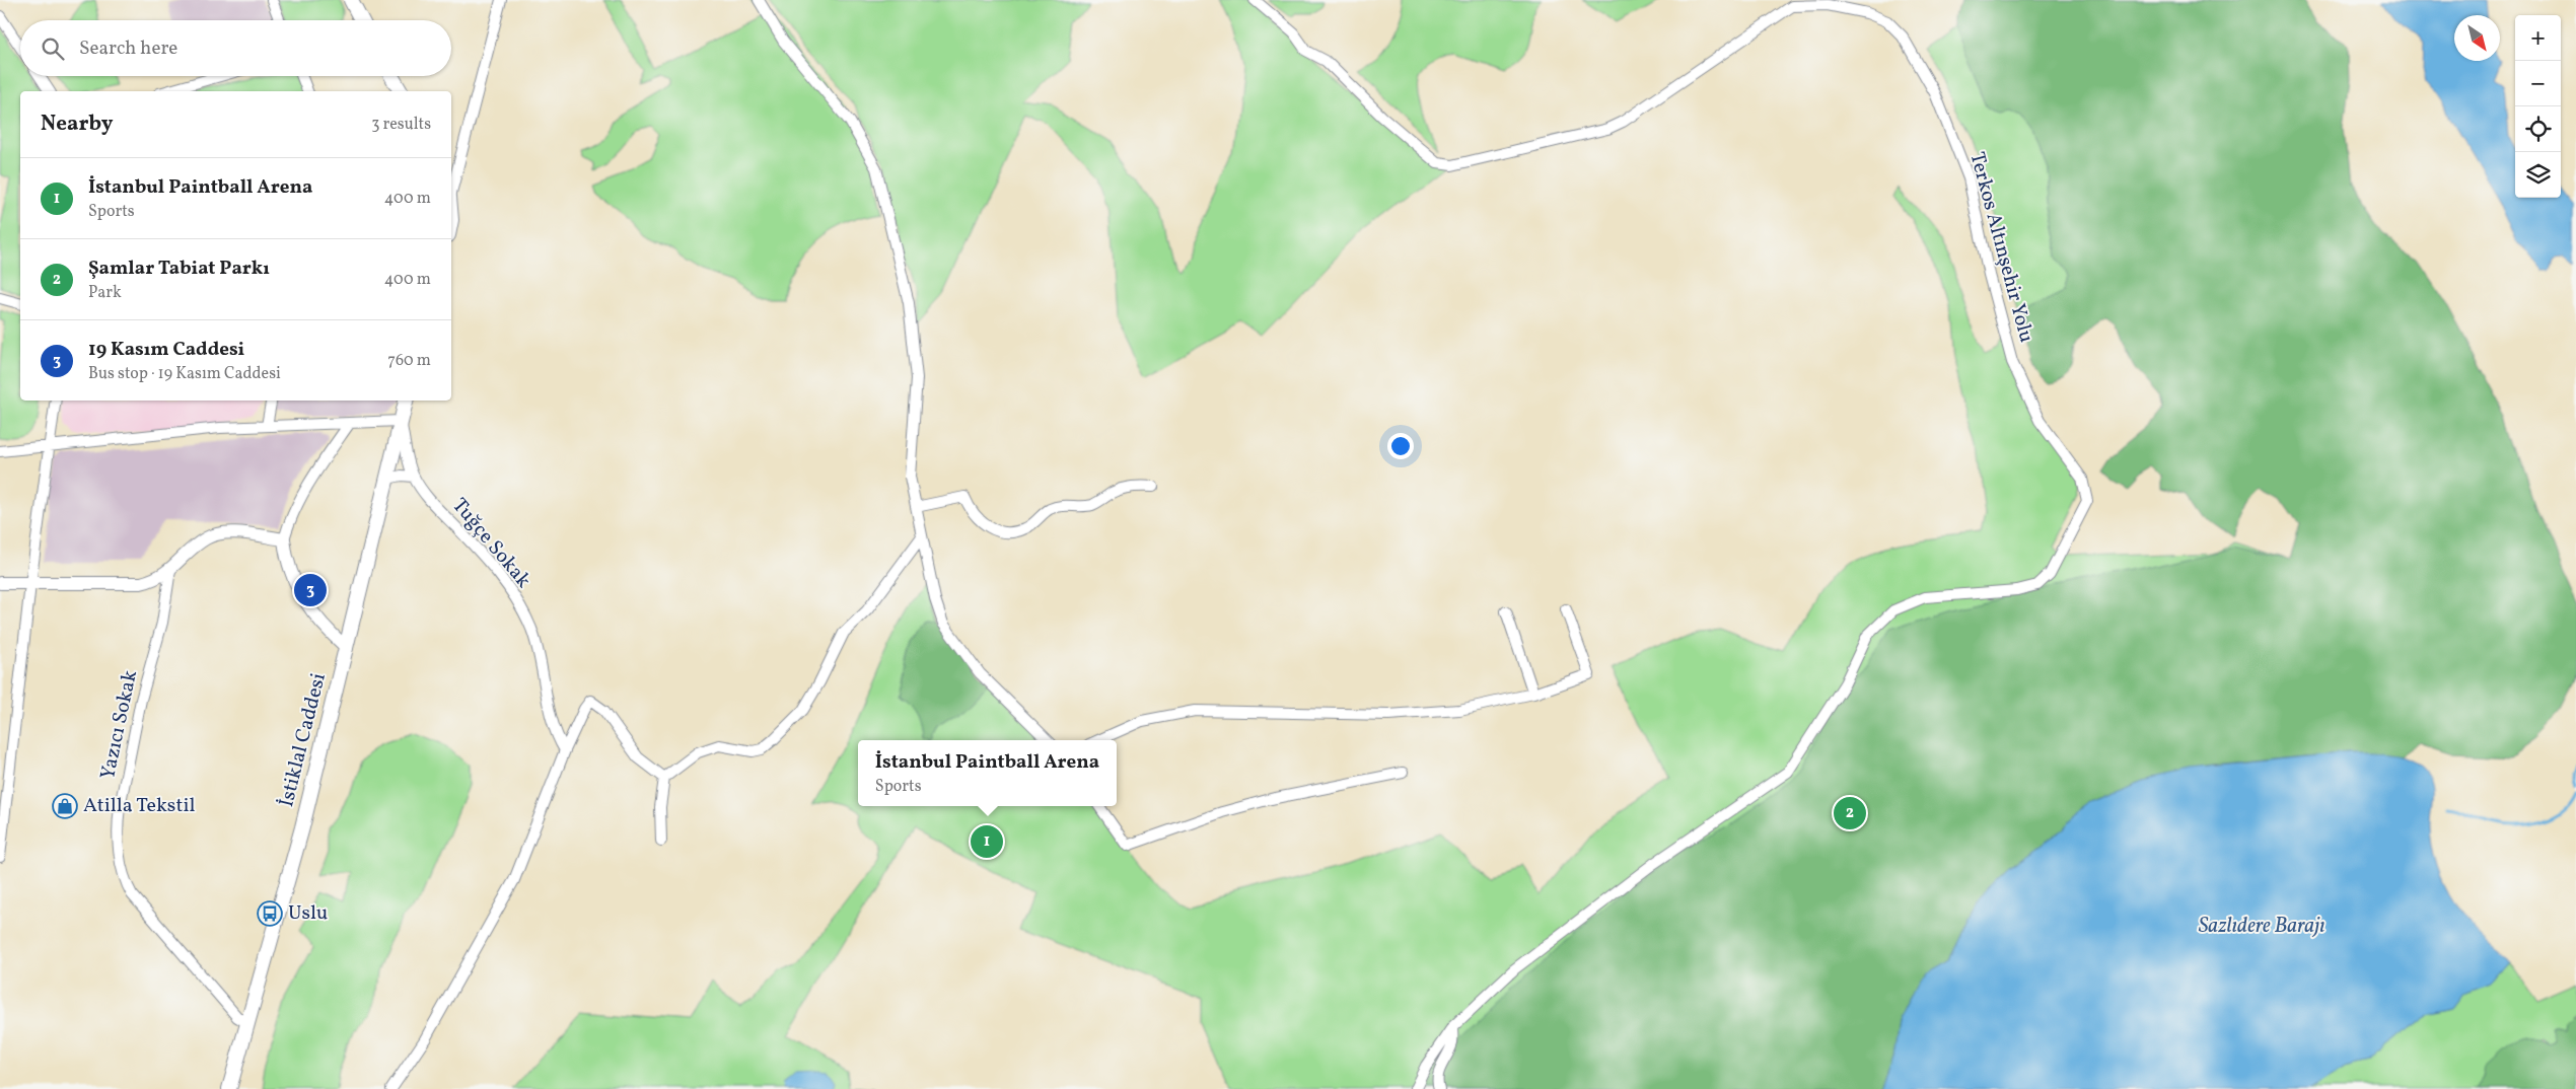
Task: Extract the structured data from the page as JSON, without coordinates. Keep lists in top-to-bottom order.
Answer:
{
  "streets": {
    "main road": ["İstiklal Caddesi"],
    "street": ["Terkos Altınşehir Yolu", "Tuğçe Sokak", "Yazıcı Sokak"]
  },
  "crossings": [
    ["Tuğçe Sokak", "İstiklal Caddesi"],
    ["Yazıcı Sokak", "İstiklal Caddesi"]
  ],
  "water": ["Sazlıdere Barajı"],
  "places": {
    "shop": ["Atilla Tekstil"],
    "bus stop": ["Uslu"]
  },
  "north": "bottom right",
  "page": {
    "map_buttons": ["+", "−"],
    "search": "Search here",
    "heading": ["Nearby", "3 results"],
    "list": [
      {
        "mark": "1",
        "name": "İstanbul Paintball Arena",
        "note": "Sports",
        "value": "400 m"
      },
      {
        "mark": "2",
        "name": "Şamlar Tabiat Parkı",
        "note": "Park",
        "value": "400 m"
      },
      {
        "mark": "3",
        "name": "19 Kasım Caddesi",
        "note": "Bus stop · 19 Kasım Caddesi",
        "value": "760 m"
      }
    ],
    "pins": ["3", "2", "1"],
    "popup": ["İstanbul Paintball Arena", "Sports"]
  }
}
